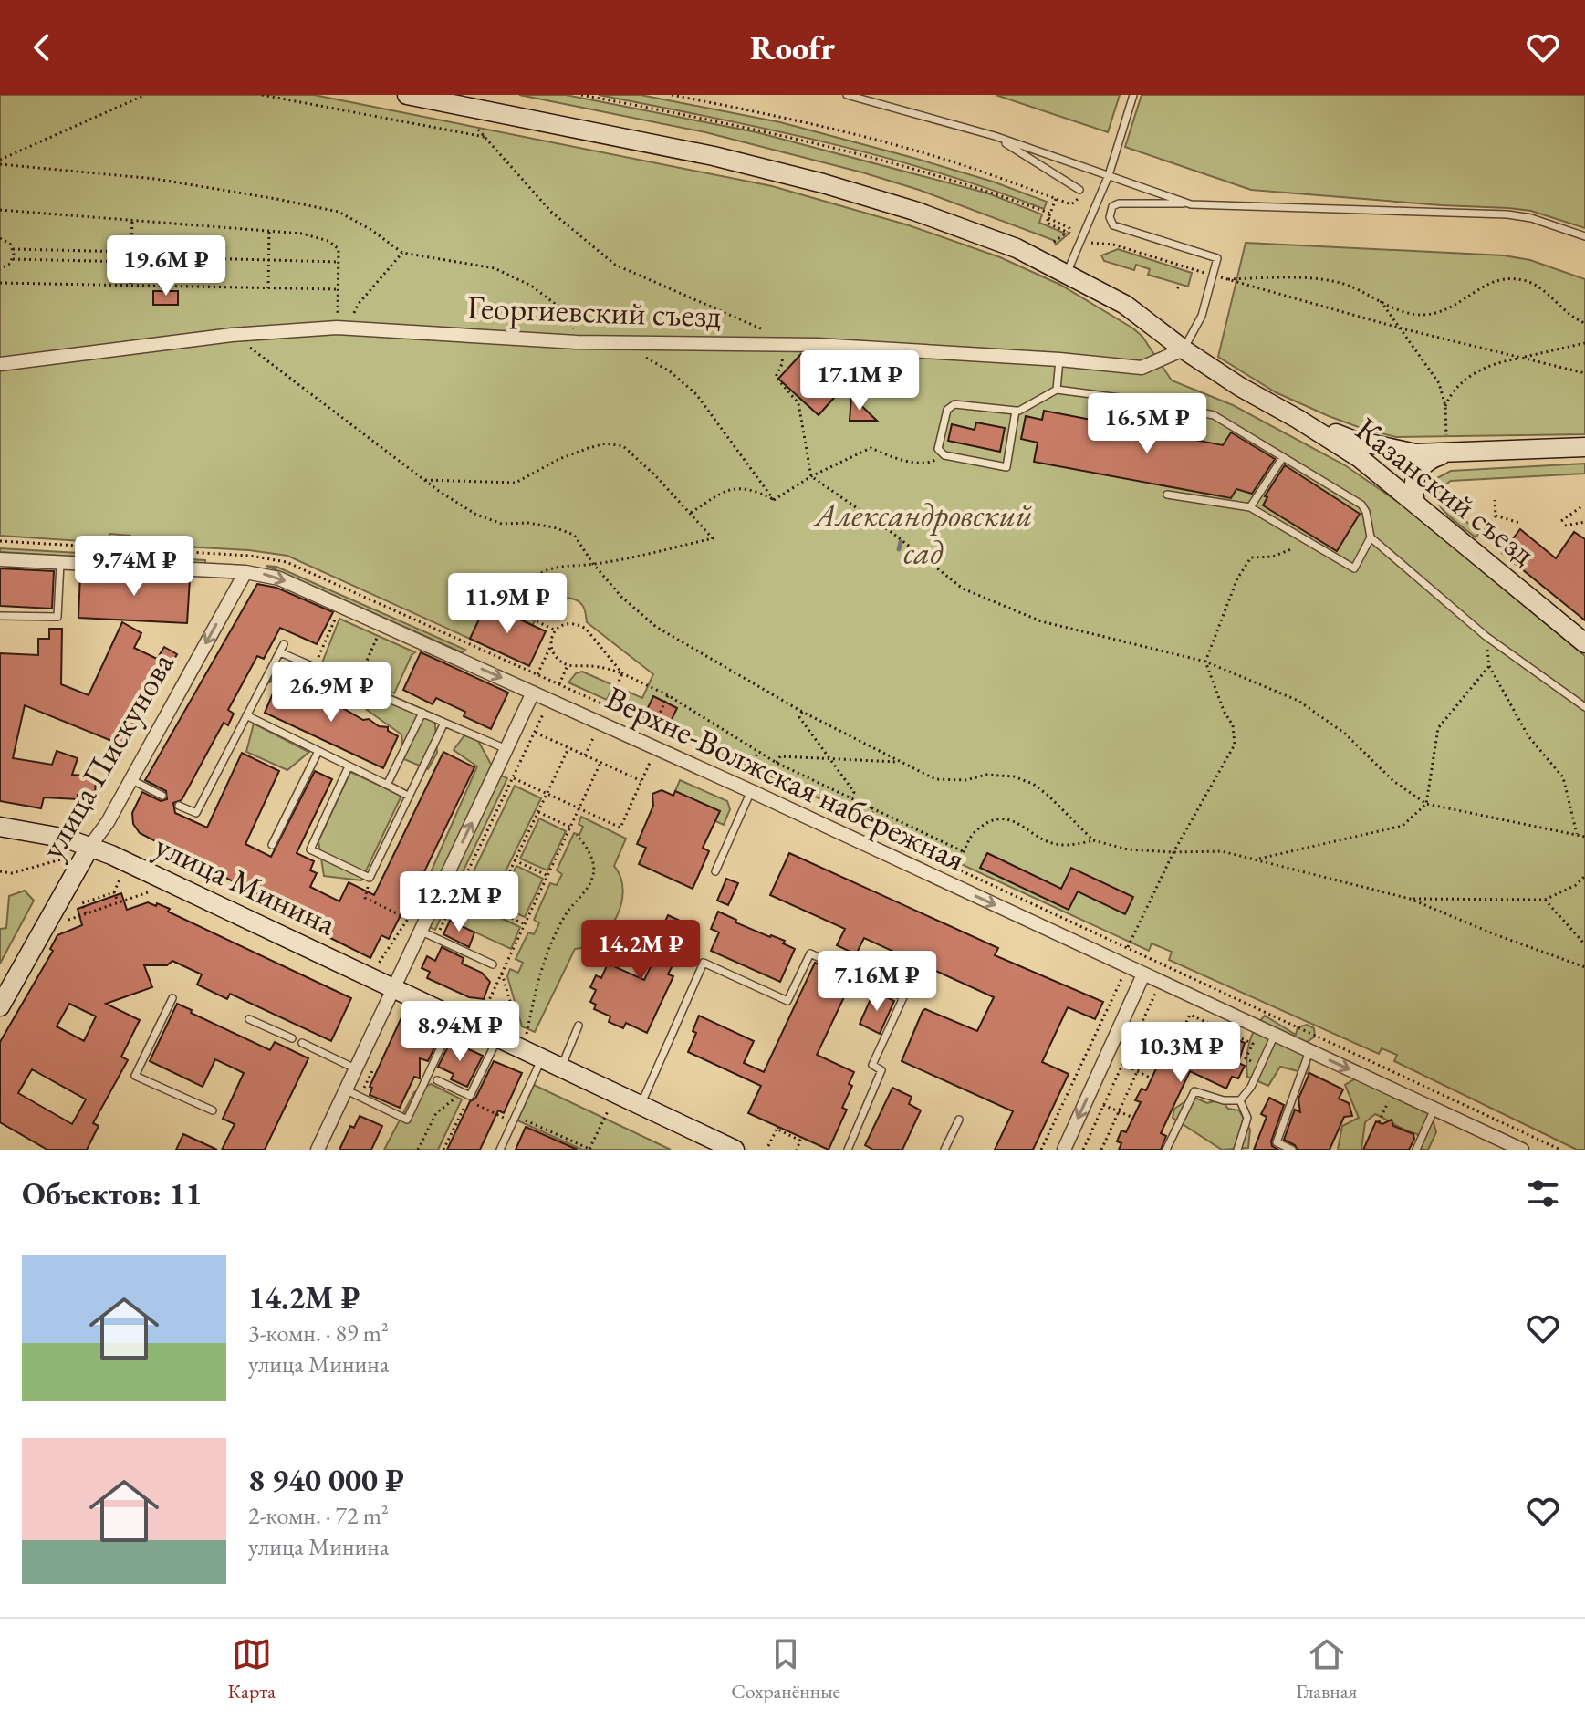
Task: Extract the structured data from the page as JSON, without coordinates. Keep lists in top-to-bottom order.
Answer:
{
  "streets": {
    "street": [
      "Георгиевский съезд",
      "Казанский съезд",
      "улица Пискунова",
      "Верхне-Волжская набережная",
      "улица Минина"
    ]
  },
  "crossings": [
    ["улица Пискунова", "Верхне-Волжская набережная"],
    ["улица Пискунова", "улица Минина"]
  ],
  "one_way": ["улица Пискунова", "Верхне-Волжская набережная"],
  "parks": ["Александровский сад"],
  "page": {
    "header": "Roofr",
    "price": [
      "19.6M ₽",
      "17.1M ₽",
      "16.5M ₽",
      "9.74M ₽",
      "11.9M ₽",
      "26.9M ₽",
      "12.2M ₽",
      "14.2M ₽",
      "7.16M ₽",
      "8.94M ₽",
      "10.3M ₽"
    ],
    "heading": "Объектов: 11",
    "list": [
      {
        "name": "14.2M ₽",
        "note": "3-комн. · 89 m² · улица Минина"
      },
      {
        "name": "8 940 000 ₽",
        "note": "2-комн. · 72 m² · улица Минина"
      }
    ],
    "tabs": ["Карта", "Сохранённые", "Главная"]
  }
}
